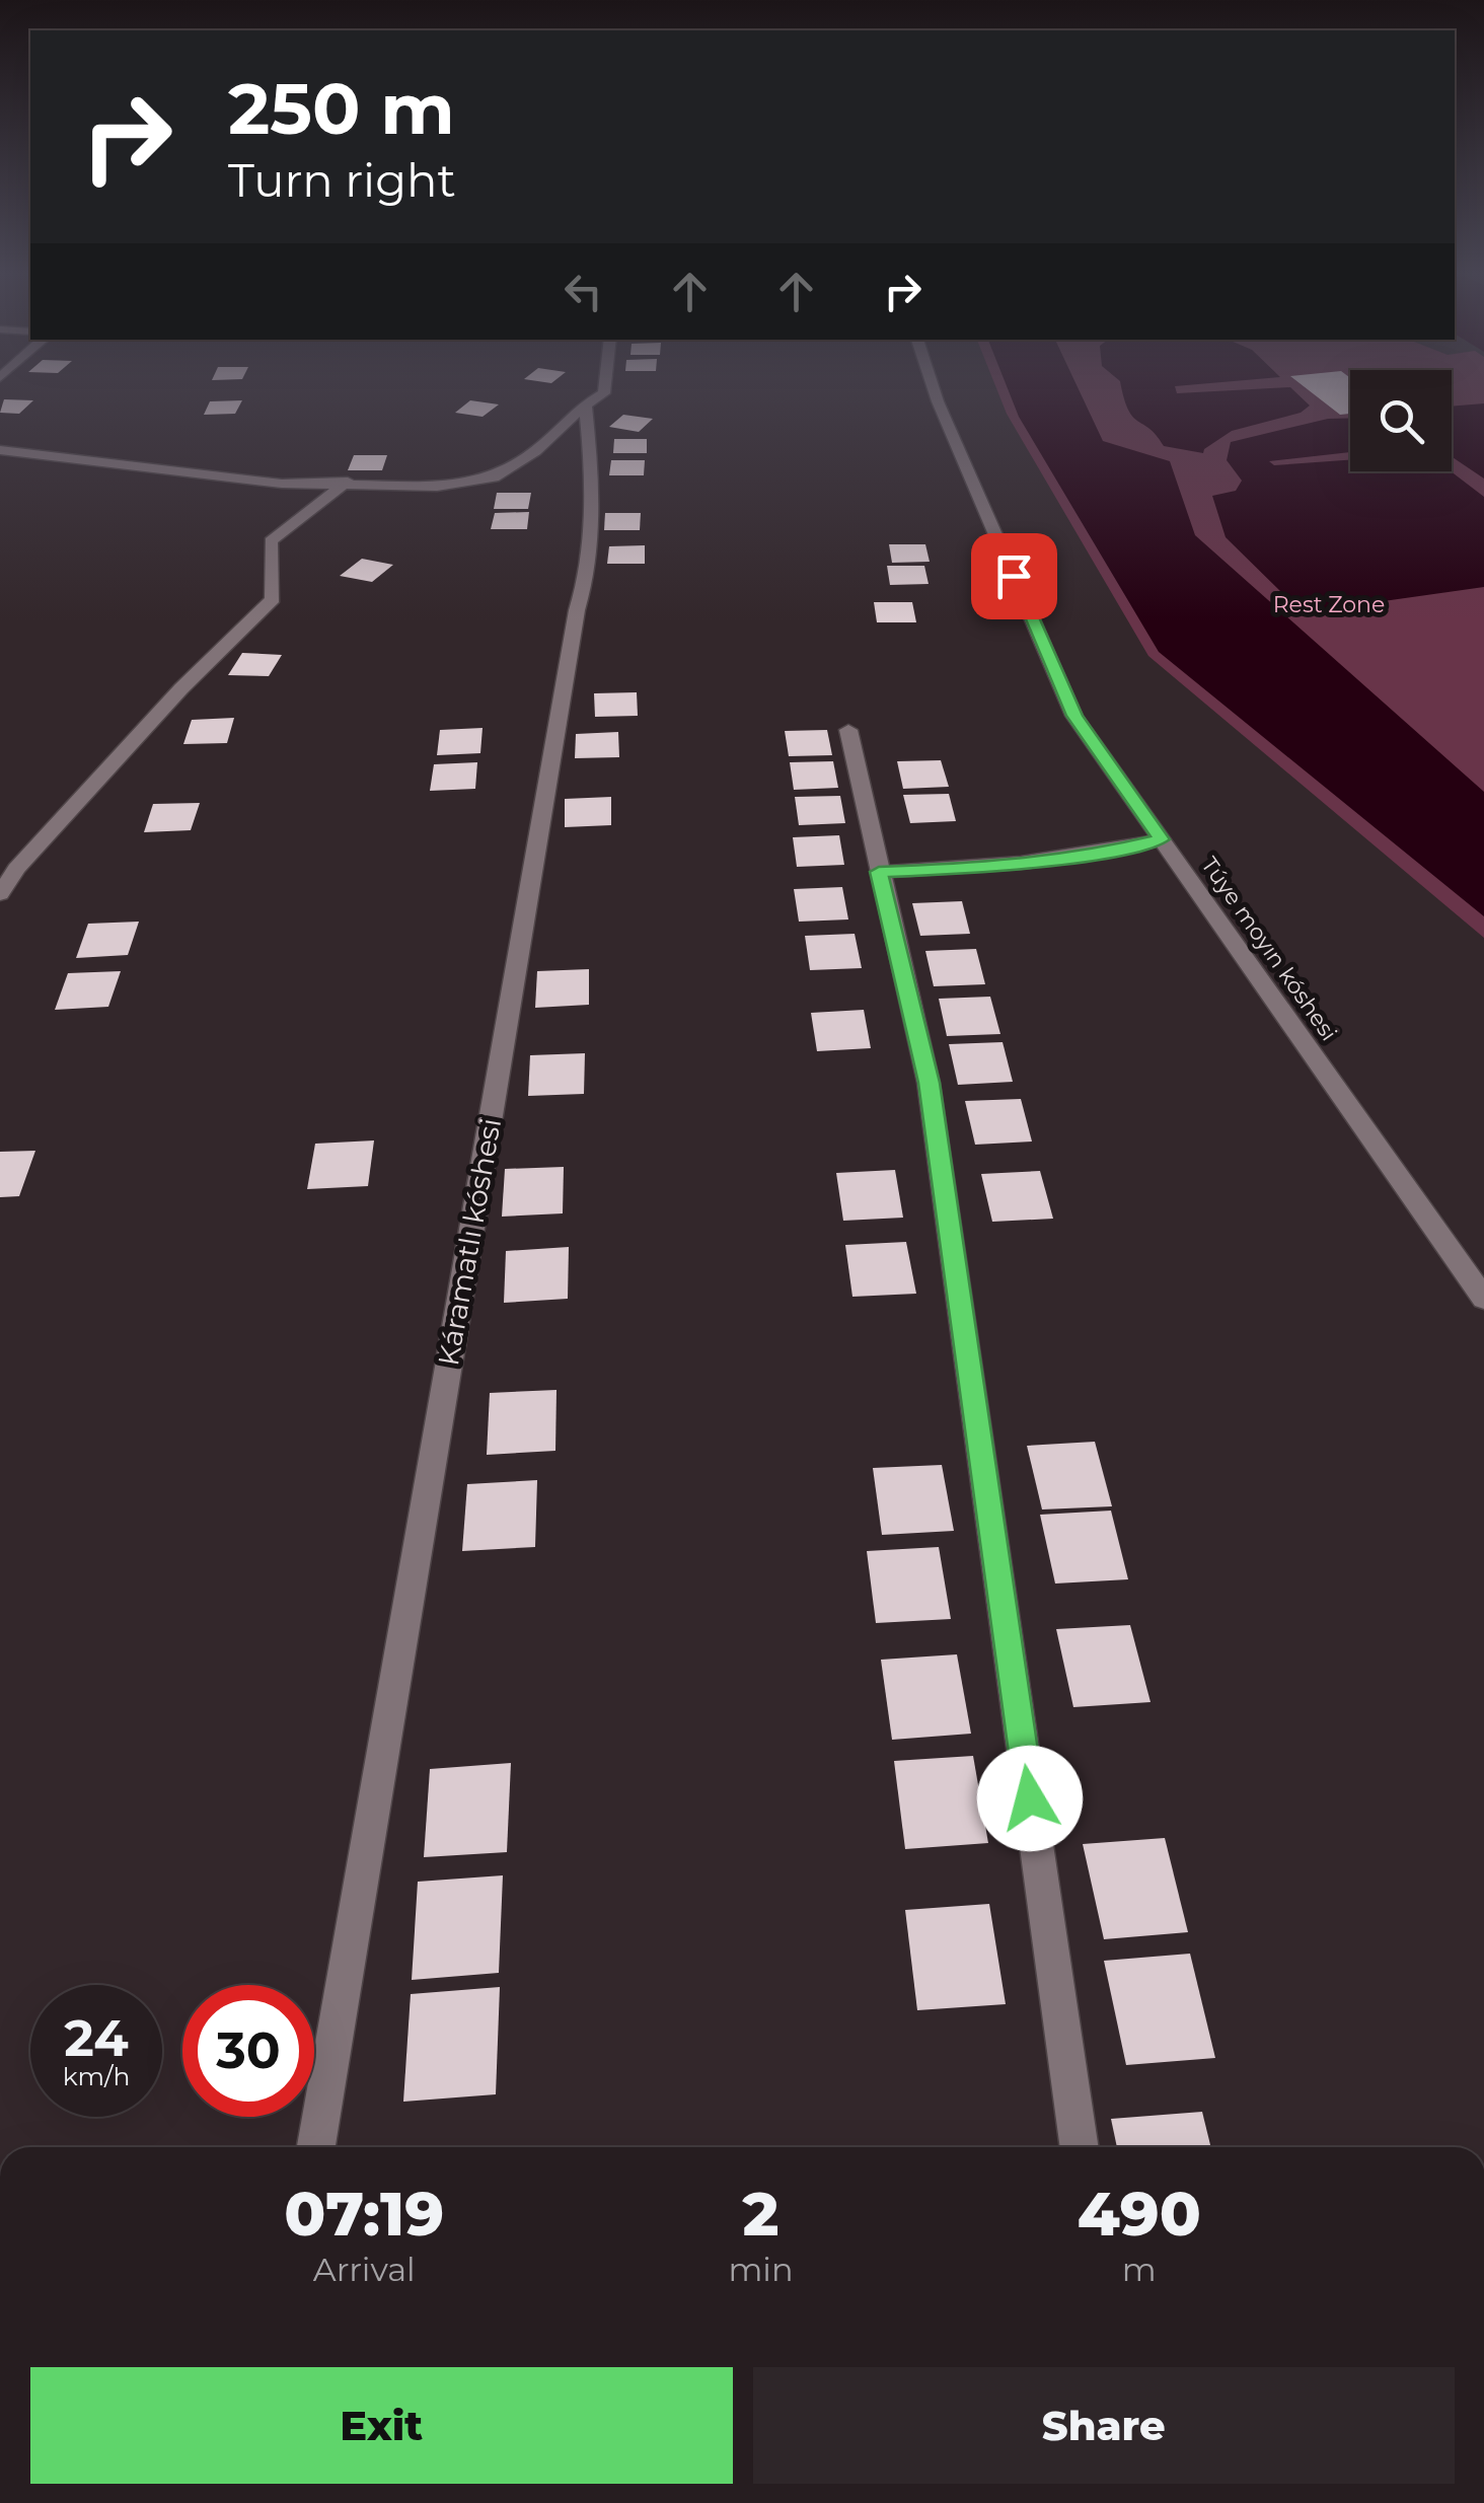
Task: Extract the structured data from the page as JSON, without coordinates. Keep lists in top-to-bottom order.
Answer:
{
  "streets": {
    "street": ["Túye moyın kóshesi", "Káramatlı kóshesi"]
  },
  "parks": ["Rest Zone"],
  "page": {
    "turn": ["250 m", "Turn right"],
    "speed": "24 km/h",
    "limit": "30",
    "eta": [
      "07:19",
      "Arrival",
      "2",
      "min",
      "490",
      "m"
    ],
    "buttons": ["Exit", "Share"]
  }
}
